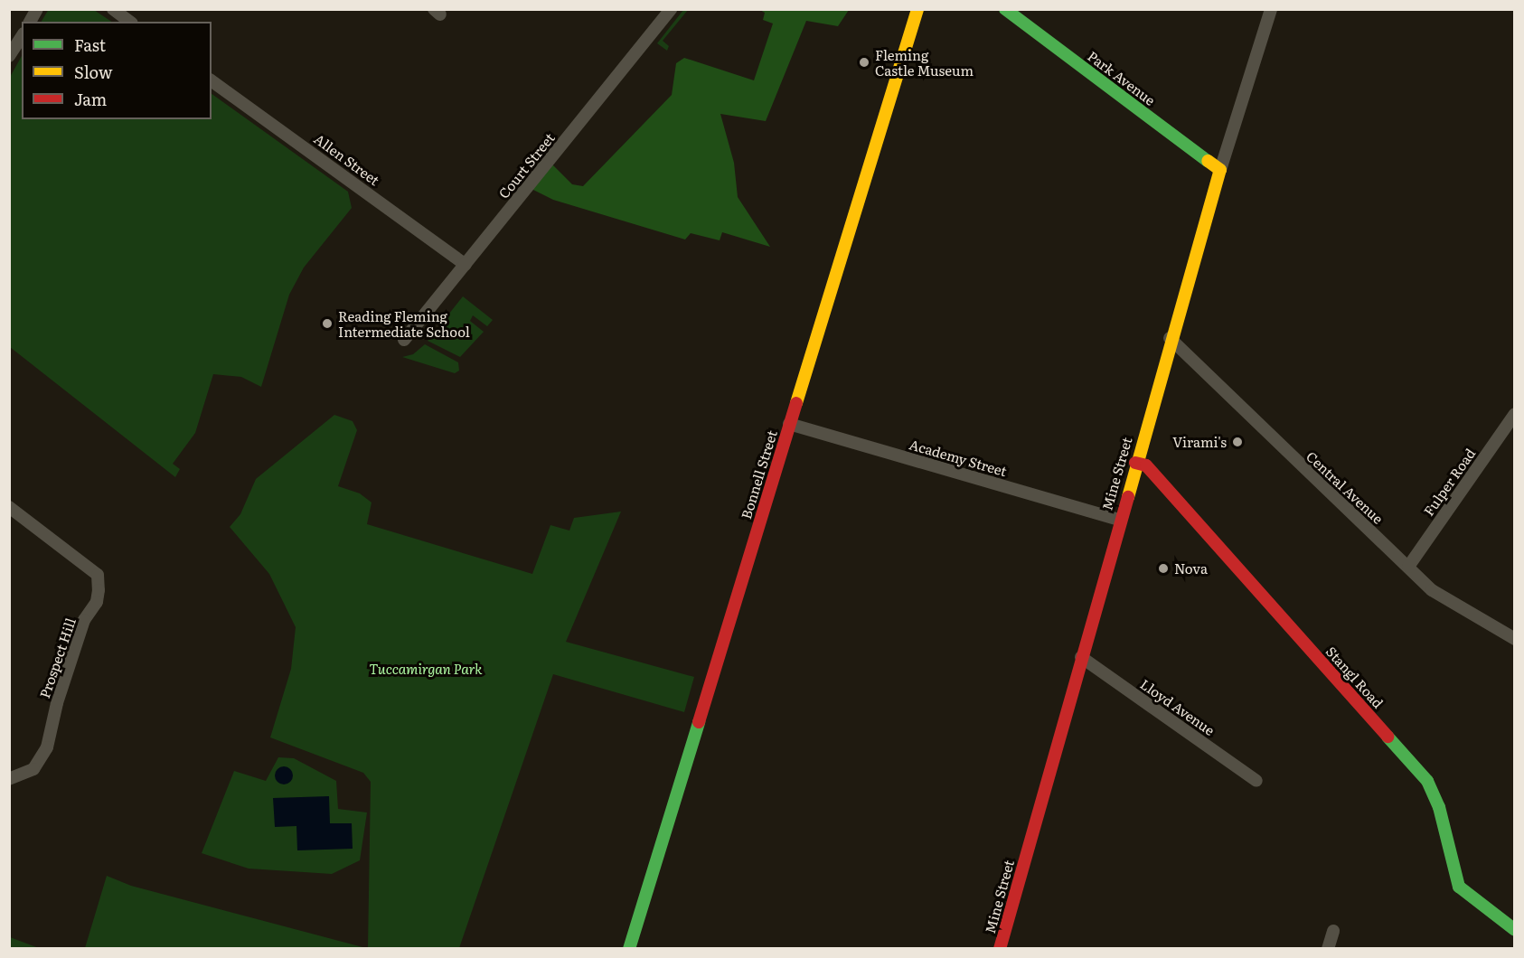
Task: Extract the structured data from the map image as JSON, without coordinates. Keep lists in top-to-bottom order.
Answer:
{
  "streets": {
    "street": [
      "Park Avenue",
      "Allen Street",
      "Court Street",
      "Academy Street",
      "Mine Street",
      "Bonnell Street",
      "Fulper Road",
      "Central Avenue",
      "Prospect Hill",
      "Stangl Road",
      "Lloyd Avenue"
    ]
  },
  "crossings": [
    ["Park Avenue", "Mine Street"],
    ["Allen Street", "Court Street"],
    ["Academy Street", "Mine Street"],
    ["Academy Street", "Bonnell Street"],
    ["Mine Street", "Central Avenue"],
    ["Mine Street", "Stangl Road"],
    ["Mine Street", "Lloyd Avenue"],
    ["Fulper Road", "Central Avenue"]
  ],
  "parks": ["Tuccamirgan Park"],
  "places": [
    "Fleming Castle Museum",
    "Reading Fleming Intermediate School",
    "Virami's",
    "Nova"
  ],
  "legend": ["Fast", "Slow", "Jam"]
}
